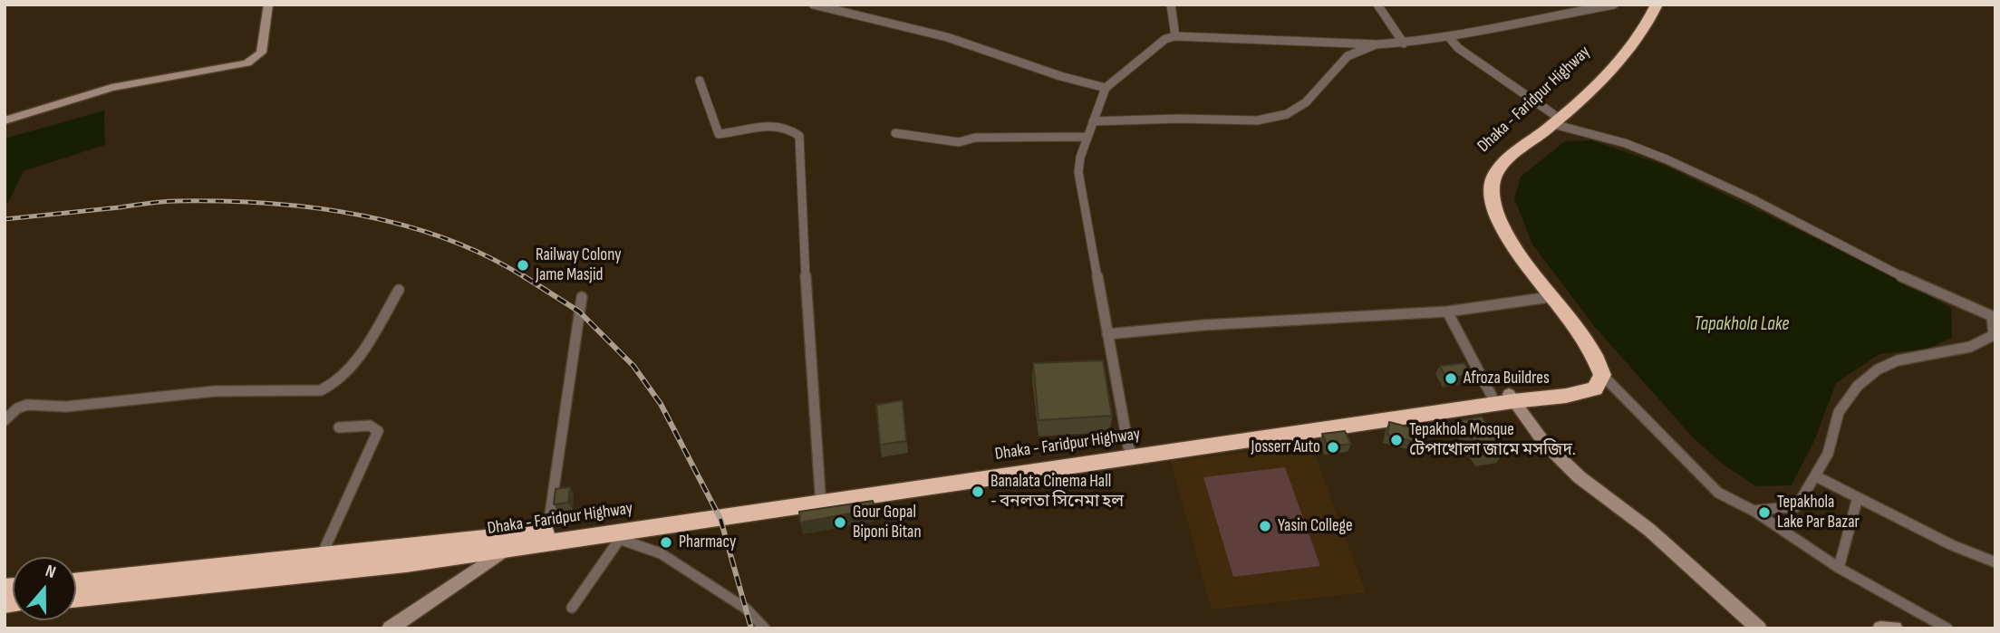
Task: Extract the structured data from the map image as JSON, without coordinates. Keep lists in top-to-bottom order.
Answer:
{
  "streets": {
    "highway": ["Dhaka - Faridpur Highway"]
  },
  "water": ["Tapakhola Lake"],
  "places": [
    "Railway Colony Jame Masjid",
    "Afroza Buildres",
    "Tepakhola Mosque টেপাখোলা জামে মসজিদ.",
    "Josserr Auto",
    "Banalata Cinema Hall - বনলতা সিনেমা হল",
    "Tepakhola Lake Par Bazar",
    "Gour Gopal Biponi Bitan",
    "Yasin College",
    "Pharmacy"
  ],
  "north": "top"
}
